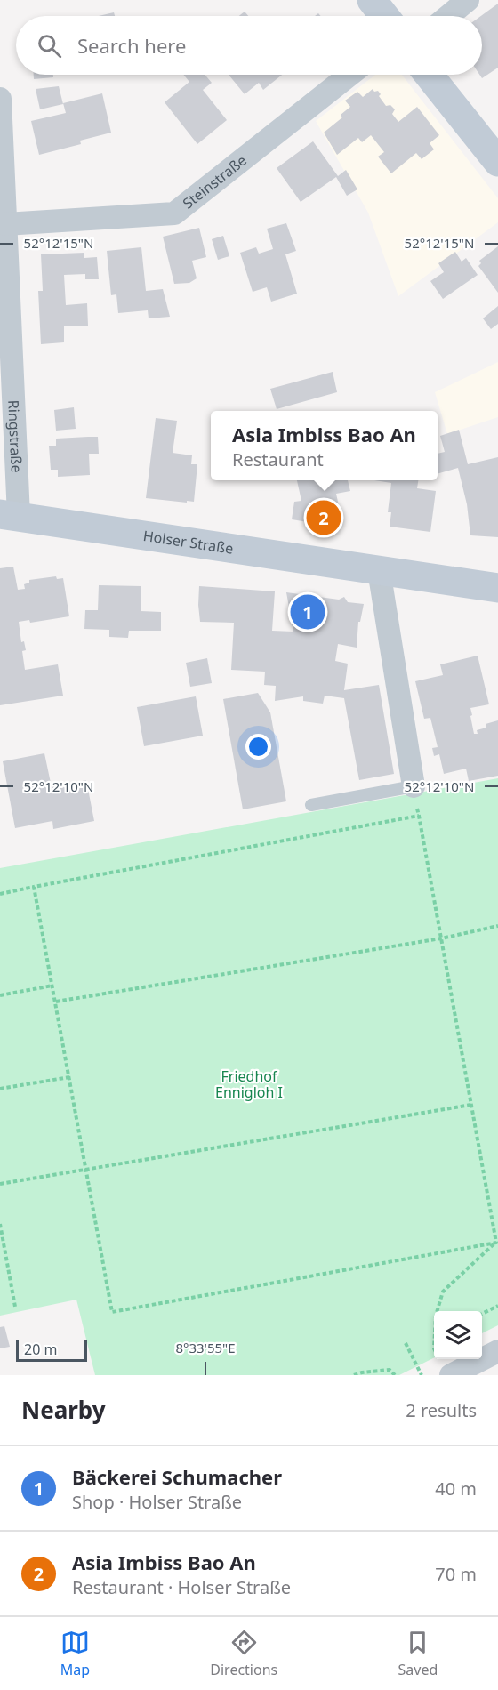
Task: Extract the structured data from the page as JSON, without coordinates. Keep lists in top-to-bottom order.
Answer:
{
  "streets": {
    "main road": ["Holser Straße"],
    "street": ["Steinstraße", "Ringstraße"]
  },
  "crossings": [
    ["Steinstraße", "Ringstraße"],
    ["Ringstraße", "Holser Straße"]
  ],
  "parks": ["Friedhof Ennigloh I"],
  "scale_bar": "20 m",
  "page": {
    "search": "Search here",
    "popup": ["Asia Imbiss Bao An", "Restaurant"],
    "pins": ["2", "1"],
    "scale": "20 m",
    "heading": ["Nearby", "2 results"],
    "list": [
      {
        "mark": "1",
        "name": "Bäckerei Schumacher",
        "note": "Shop · Holser Straße",
        "value": "40 m"
      },
      {
        "mark": "2",
        "name": "Asia Imbiss Bao An",
        "note": "Restaurant · Holser Straße",
        "value": "70 m"
      }
    ],
    "nav": ["Map", "Directions", "Saved"]
  },
  "coordinates": ["52°12'15\"N", "52°12'10\"N", "8°33'55\"E"]
}
